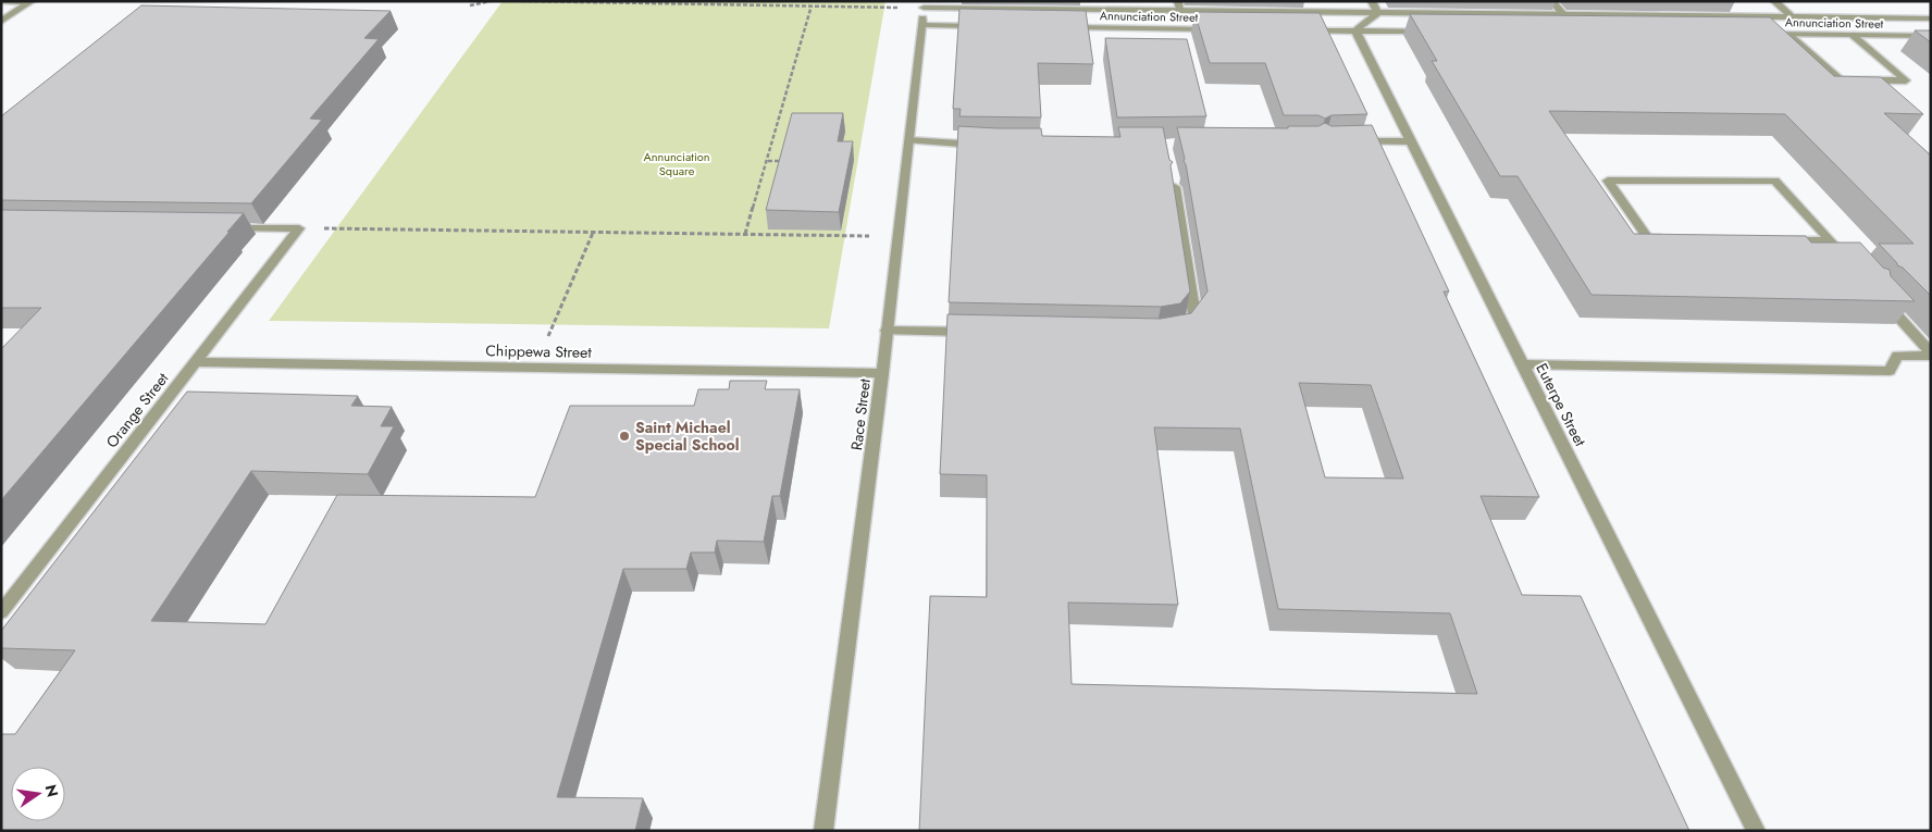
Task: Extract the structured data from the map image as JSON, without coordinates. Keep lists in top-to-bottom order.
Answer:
{
  "streets": {
    "street": [
      "Annunciation Street",
      "Chippewa Street",
      "Euterpe Street",
      "Orange Street",
      "Race Street"
    ]
  },
  "crossings": [
    ["Annunciation Street", "Race Street"],
    ["Chippewa Street", "Orange Street"],
    ["Chippewa Street", "Race Street"]
  ],
  "parks": ["Annunciation Square"],
  "places": ["Saint Michael Special School"],
  "north": "right"
}
